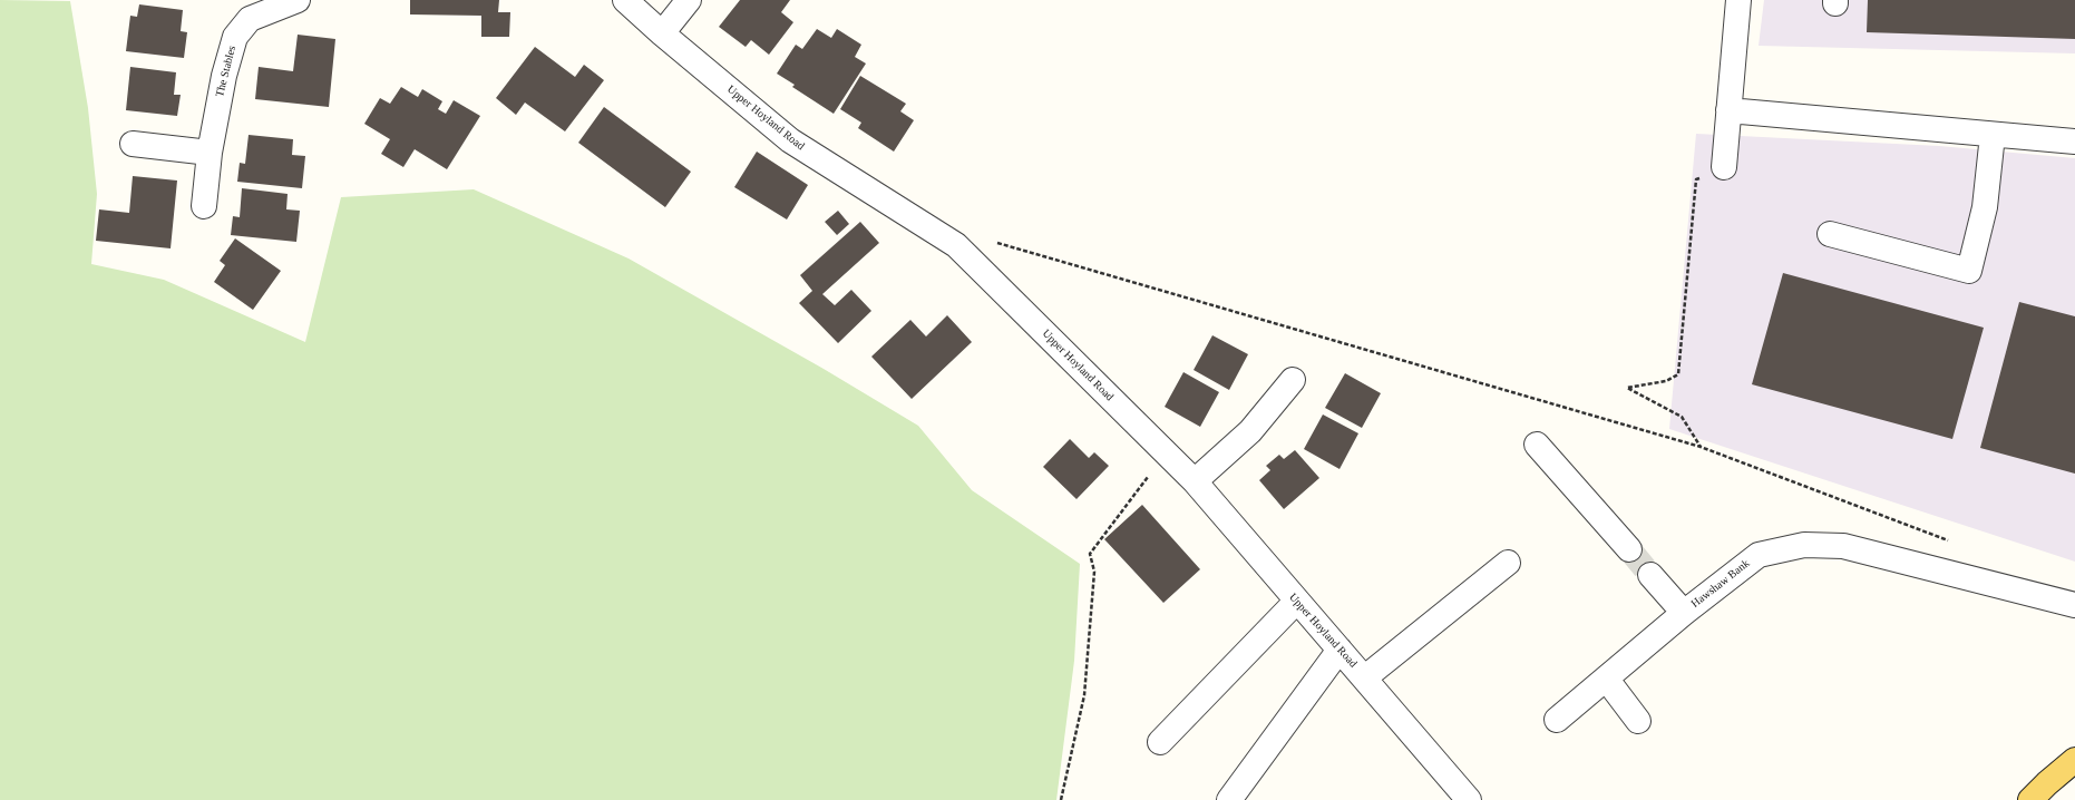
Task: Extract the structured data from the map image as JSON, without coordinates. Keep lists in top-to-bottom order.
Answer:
{
  "streets": {
    "street": ["The Stables", "Upper Hoyland Road", "Hawshaw Bank"]
  }
}
